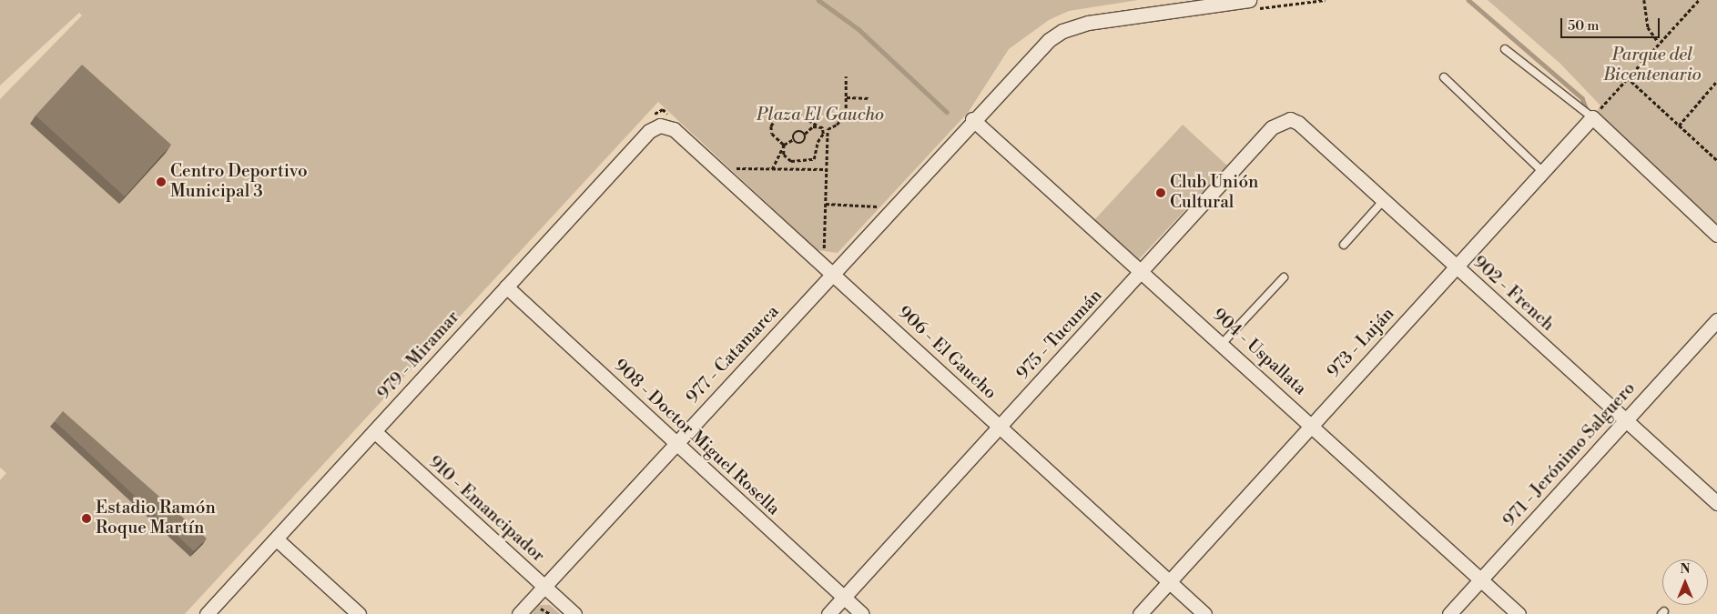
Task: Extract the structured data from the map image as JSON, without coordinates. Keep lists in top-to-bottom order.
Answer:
{
  "streets": {
    "street": [
      "902 - French",
      "975 - Tucumán",
      "973 - Luján",
      "904 - Uspallata",
      "906 - El Gaucho",
      "977 - Catamarca",
      "979 - Miramar",
      "908 - Doctor Miguel Rosella",
      "971 - Jerónimo Salguero",
      "910 - Emancipador"
    ]
  },
  "crossings": [
    ["902 - French", "975 - Tucumán"],
    ["902 - French", "973 - Luján"],
    ["902 - French", "971 - Jerónimo Salguero"],
    ["975 - Tucumán", "904 - Uspallata"],
    ["975 - Tucumán", "906 - El Gaucho"],
    ["975 - Tucumán", "908 - Doctor Miguel Rosella"],
    ["973 - Luján", "904 - Uspallata"],
    ["973 - Luján", "906 - El Gaucho"],
    ["904 - Uspallata", "977 - Catamarca"],
    ["904 - Uspallata", "971 - Jerónimo Salguero"],
    ["906 - El Gaucho", "977 - Catamarca"],
    ["906 - El Gaucho", "979 - Miramar"],
    ["977 - Catamarca", "908 - Doctor Miguel Rosella"],
    ["977 - Catamarca", "910 - Emancipador"],
    ["979 - Miramar", "908 - Doctor Miguel Rosella"],
    ["979 - Miramar", "910 - Emancipador"]
  ],
  "parks": ["Parque del Bicentenario", "Plaza El Gaucho"],
  "places": ["Centro Deportivo Municipal 3", "Club Unión Cultural", "Estadio Ramón Roque Martín"],
  "scale_bar": "50 m",
  "north": "top"
}
